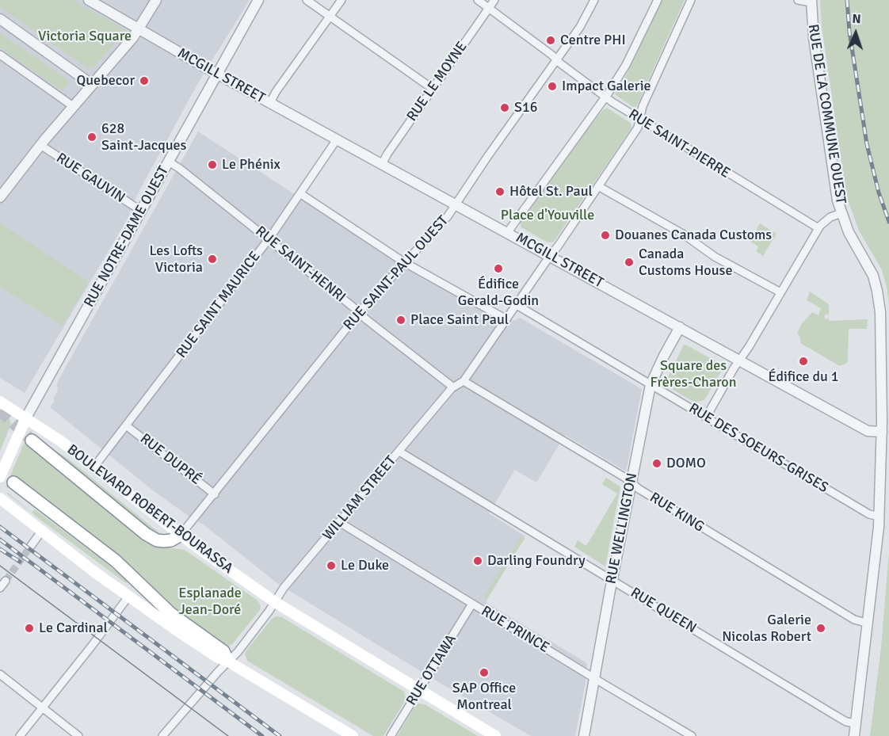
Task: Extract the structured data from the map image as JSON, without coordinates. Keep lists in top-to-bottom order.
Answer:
{
  "streets": {
    "main road": ["RUE NOTRE-DAME OUEST", "BOULEVARD ROBERT-BOURASSA"],
    "street": [
      "MCGILL STREET",
      "RUE LE MOYNE",
      "RUE DE LA COMMUNE OUEST",
      "RUE SAINT-PIERRE",
      "RUE GAUVIN",
      "RUE SAINT-HENRI",
      "RUE SAINT-PAUL OUEST",
      "RUE SAINT MAURICE",
      "RUE DES SOEURS-GRISES",
      "RUE DUPRÉ",
      "WILLIAM STREET",
      "RUE KING",
      "RUE WELLINGTON",
      "RUE QUEEN",
      "RUE PRINCE",
      "RUE OTTAWA"
    ]
  },
  "crossings": [
    ["MCGILL STREET", "RUE LE MOYNE"],
    ["MCGILL STREET", "RUE DE LA COMMUNE OUEST"],
    ["MCGILL STREET", "RUE NOTRE-DAME OUEST"],
    ["MCGILL STREET", "RUE SAINT-PAUL OUEST"],
    ["MCGILL STREET", "RUE SAINT MAURICE"],
    ["MCGILL STREET", "WILLIAM STREET"],
    ["MCGILL STREET", "RUE WELLINGTON"],
    ["RUE LE MOYNE", "RUE SAINT-PIERRE"],
    ["RUE DE LA COMMUNE OUEST", "RUE DES SOEURS-GRISES"],
    ["RUE DE LA COMMUNE OUEST", "RUE KING"],
    ["RUE DE LA COMMUNE OUEST", "RUE QUEEN"],
    ["RUE SAINT-PIERRE", "RUE SAINT-PAUL OUEST"],
    ["RUE GAUVIN", "RUE NOTRE-DAME OUEST"],
    ["RUE NOTRE-DAME OUEST", "RUE SAINT-HENRI"],
    ["RUE NOTRE-DAME OUEST", "BOULEVARD ROBERT-BOURASSA"],
    ["RUE SAINT-HENRI", "RUE SAINT-PAUL OUEST"],
    ["RUE SAINT-HENRI", "RUE SAINT MAURICE"],
    ["RUE SAINT-HENRI", "WILLIAM STREET"],
    ["RUE SAINT-PAUL OUEST", "RUE DUPRÉ"],
    ["RUE SAINT-PAUL OUEST", "BOULEVARD ROBERT-BOURASSA"],
    ["RUE SAINT MAURICE", "RUE DUPRÉ"],
    ["RUE SAINT MAURICE", "BOULEVARD ROBERT-BOURASSA"],
    ["RUE DES SOEURS-GRISES", "WILLIAM STREET"],
    ["RUE DES SOEURS-GRISES", "RUE WELLINGTON"],
    ["WILLIAM STREET", "BOULEVARD ROBERT-BOURASSA"],
    ["WILLIAM STREET", "RUE KING"],
    ["WILLIAM STREET", "RUE QUEEN"],
    ["WILLIAM STREET", "RUE PRINCE"],
    ["BOULEVARD ROBERT-BOURASSA", "RUE OTTAWA"],
    ["RUE KING", "RUE WELLINGTON"],
    ["RUE WELLINGTON", "RUE QUEEN"],
    ["RUE WELLINGTON", "RUE PRINCE"],
    ["RUE PRINCE", "RUE OTTAWA"]
  ],
  "parks": [
    "Victoria Square",
    "Place d'Youville",
    "Square des Frères-Charon",
    "Esplanade Jean-Doré"
  ],
  "places": [
    "Centre PHI",
    "Quebecor",
    "Impact Galerie",
    "S16",
    "628 Saint-Jacques",
    "Le Phénix",
    "Hôtel St. Paul",
    "Douanes Canada Customs",
    "Les Lofts Victoria",
    "Canada Customs House",
    "Édifice Gerald-Godin",
    "Place Saint Paul",
    "Édifice du 1",
    "DOMO",
    "Darling Foundry",
    "Le Duke",
    "Le Cardinal",
    "Galerie Nicolas Robert",
    "SAP Office Montreal"
  ],
  "north": "top"
}
